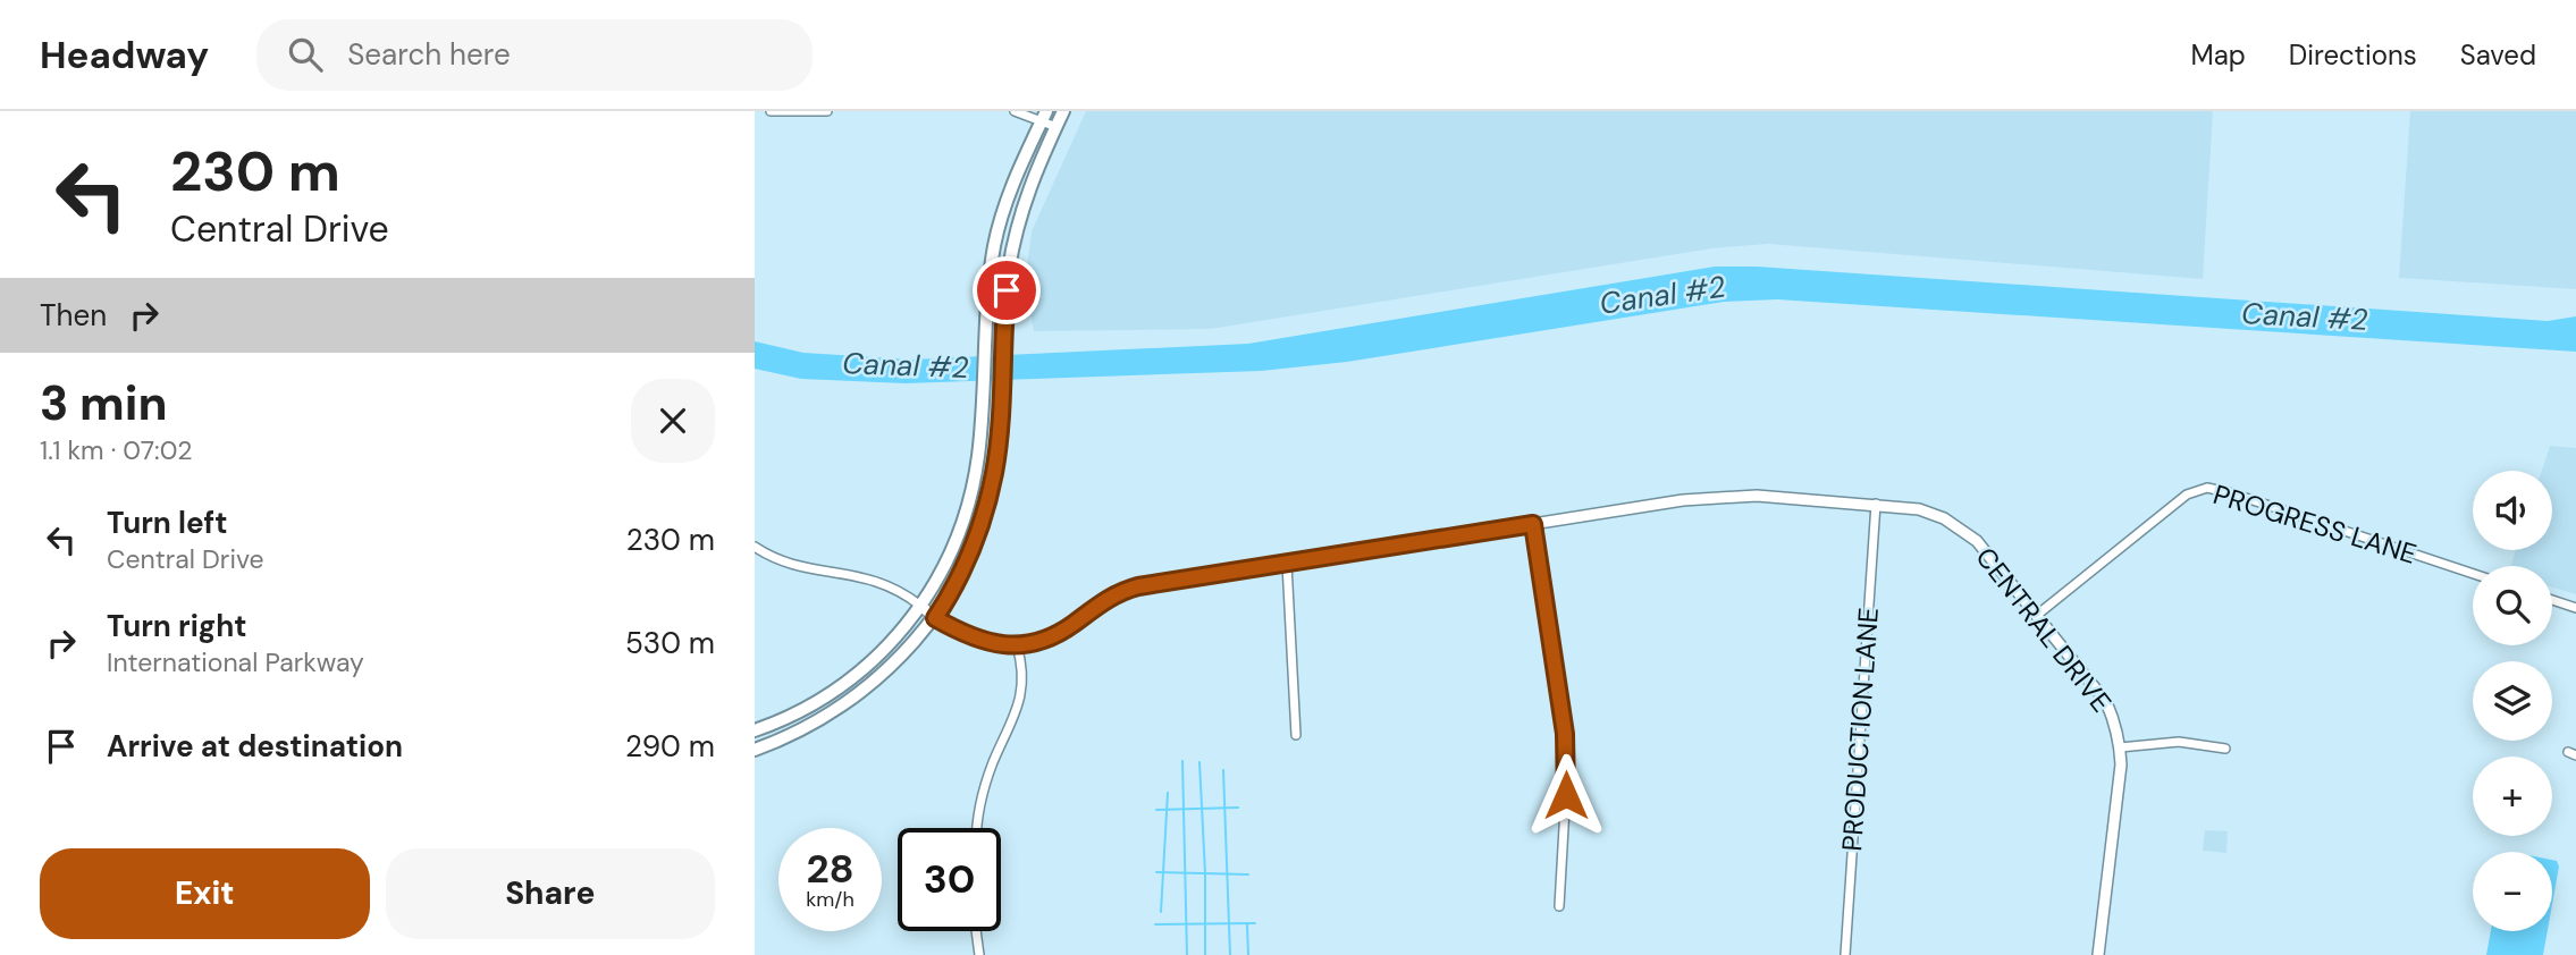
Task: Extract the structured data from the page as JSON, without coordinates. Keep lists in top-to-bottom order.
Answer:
{
  "streets": {
    "street": ["PROGRESS LANE", "CENTRAL DRIVE", "PRODUCTION LANE"]
  },
  "crossings": [
    ["PROGRESS LANE", "CENTRAL DRIVE"],
    ["CENTRAL DRIVE", "PRODUCTION LANE"]
  ],
  "water": ["Canal #2"],
  "page": {
    "header": "Headway",
    "search": "Search here",
    "nav": ["Map", "Directions", "Saved"],
    "turn": ["230 m", "Central Drive"],
    "then": "Then",
    "heading": ["3 min", "1.1 km · 07:02"],
    "map_buttons": ["+", "−"],
    "list": [
      {
        "name": "Turn left",
        "note": "Central Drive",
        "value": "230 m"
      },
      {
        "name": "Turn right",
        "note": "International Parkway",
        "value": "530 m"
      },
      {
        "name": "Arrive at destination",
        "value": "290 m"
      }
    ],
    "speed": "28 km/h",
    "limit": "30",
    "buttons": ["Exit", "Share"]
  }
}
